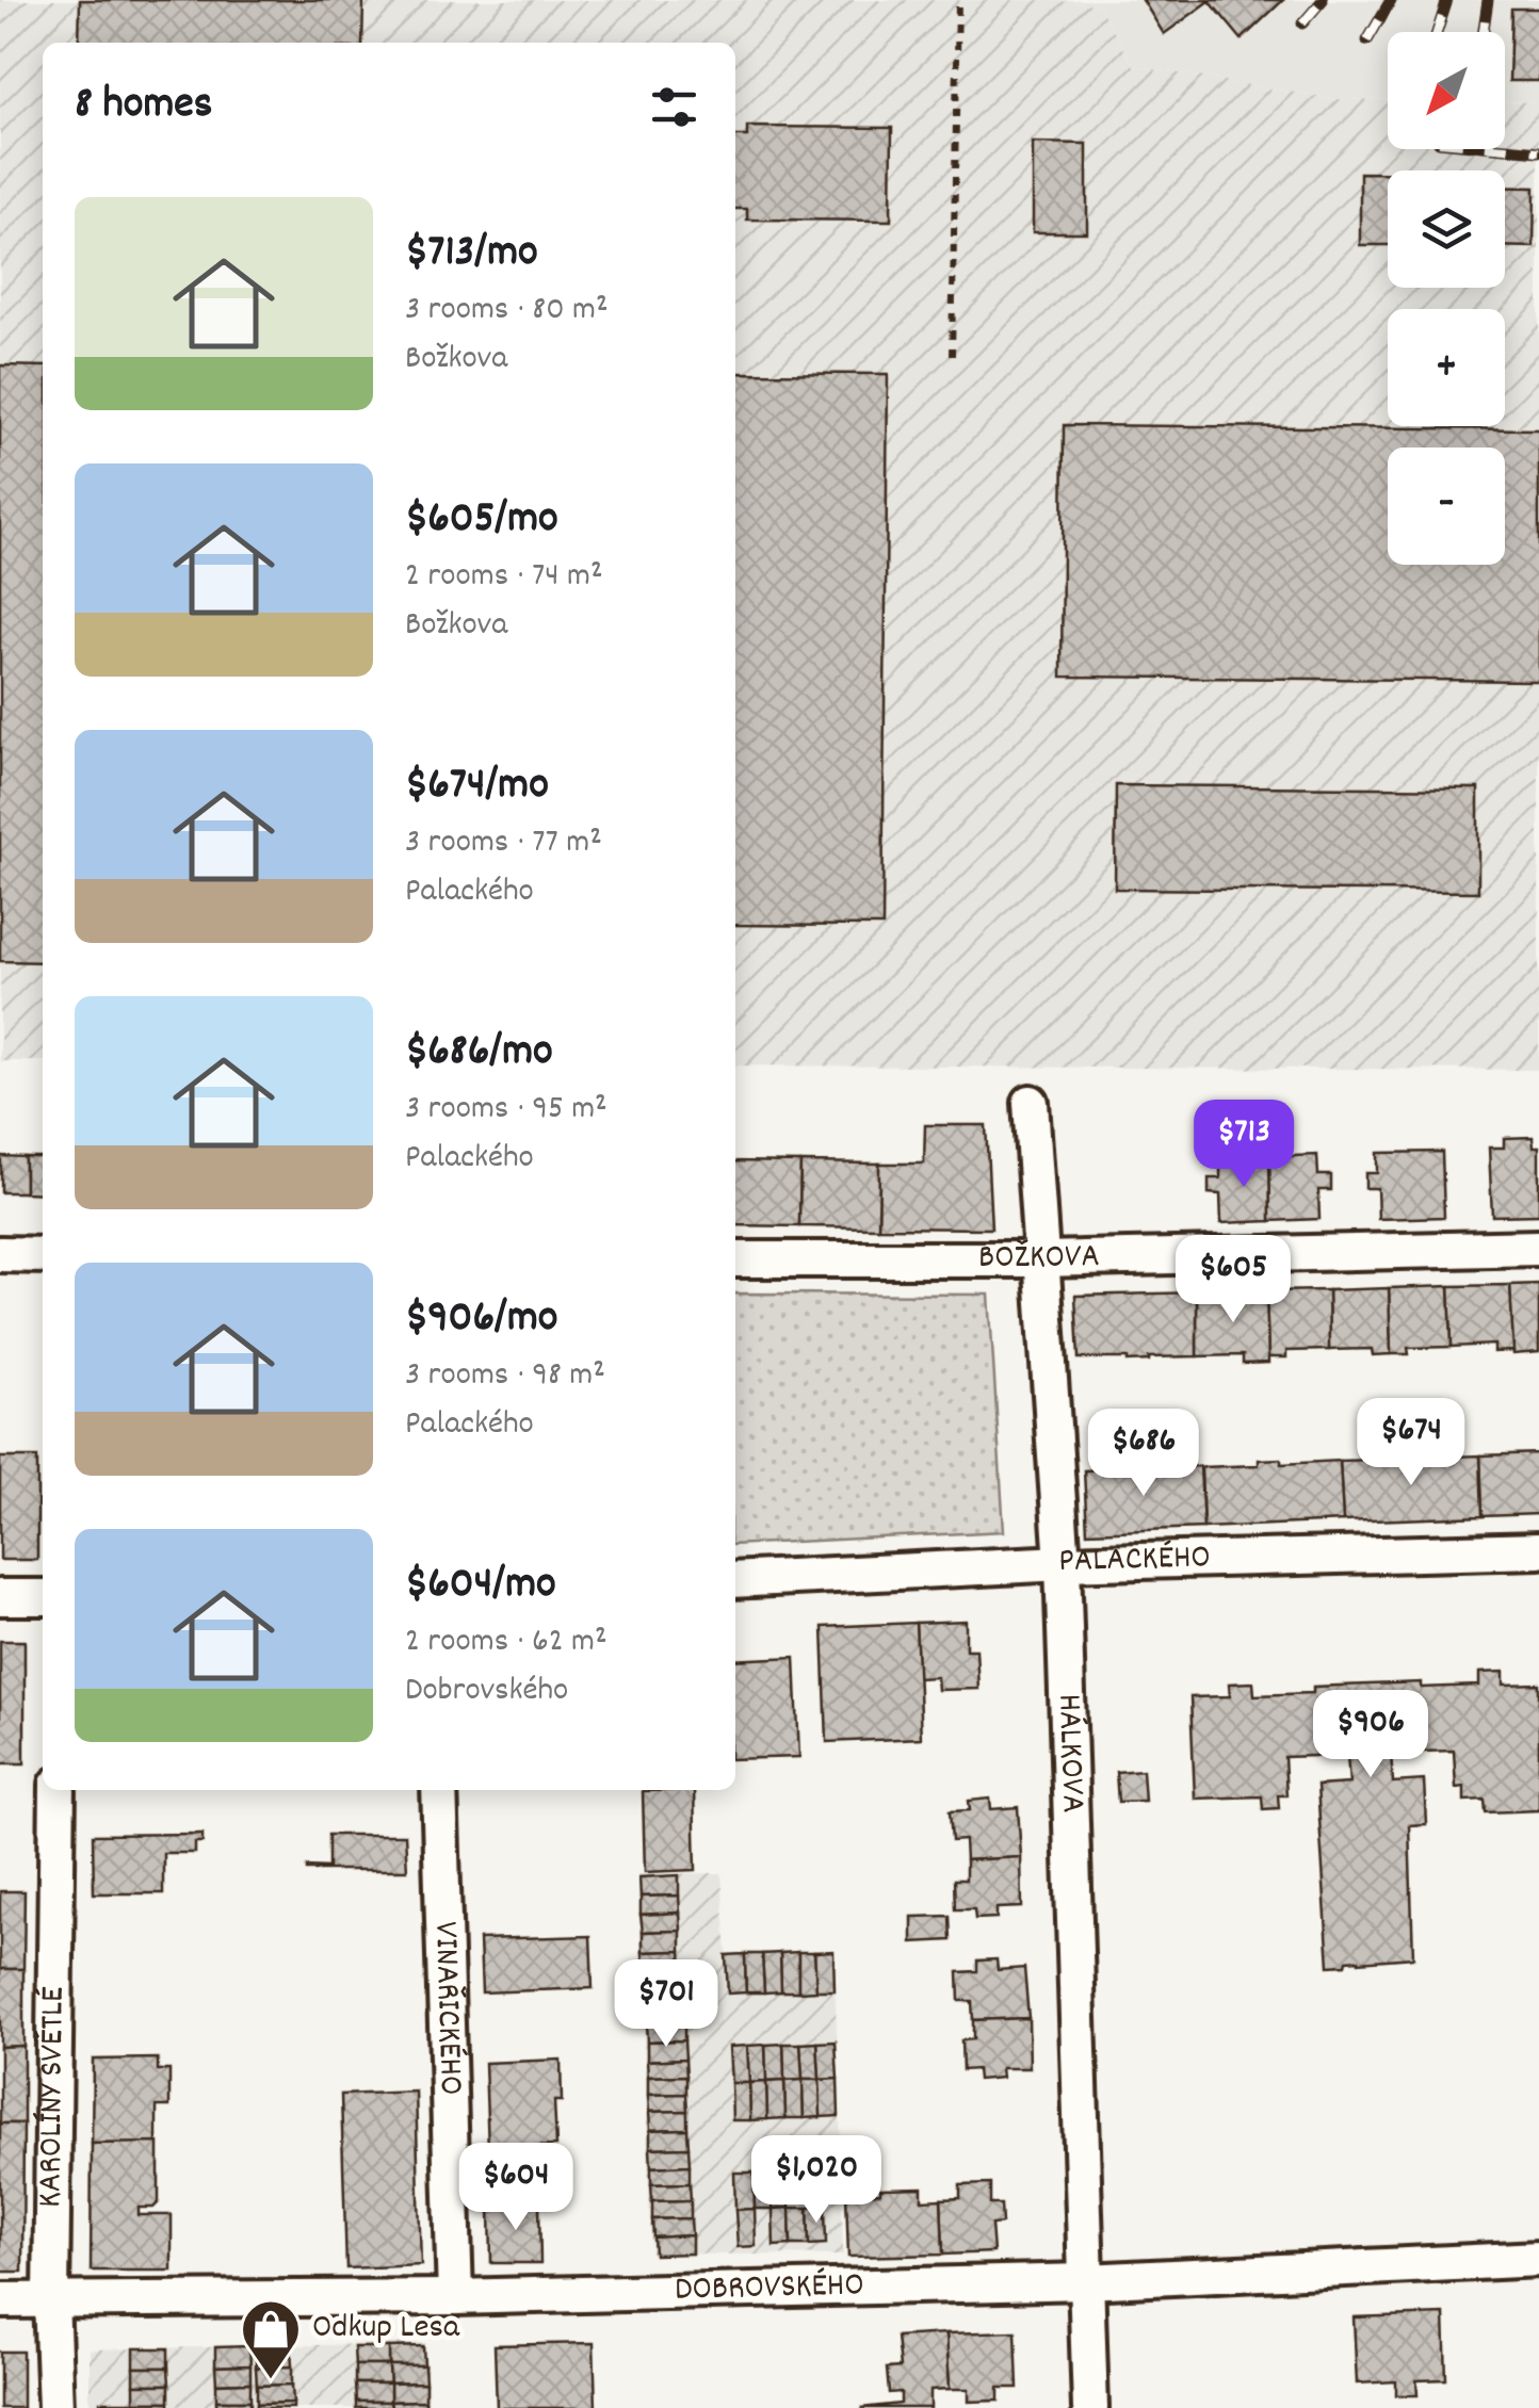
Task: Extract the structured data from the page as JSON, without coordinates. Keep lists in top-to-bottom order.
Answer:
{
  "streets": {
    "street": [
      "BOŽKOVA",
      "PALACKÉHO",
      "HÁLKOVA",
      "VINAŘICKÉHO",
      "KAROLÍNY SVĚTLÉ",
      "DOBROVSKÉHO"
    ]
  },
  "crossings": [
    ["BOŽKOVA", "HÁLKOVA"],
    ["PALACKÉHO", "HÁLKOVA"],
    ["HÁLKOVA", "DOBROVSKÉHO"],
    ["VINAŘICKÉHO", "DOBROVSKÉHO"],
    ["KAROLÍNY SVĚTLÉ", "DOBROVSKÉHO"]
  ],
  "places": {
    "shop": ["Odkup Lesa"]
  },
  "north": "bottom left",
  "page": {
    "map_buttons": ["+", "−"],
    "heading": "8 homes",
    "list": [
      {
        "name": "$713/mo",
        "note": "3 rooms · 80 m² · Božkova"
      },
      {
        "name": "$605/mo",
        "note": "2 rooms · 74 m² · Božkova"
      },
      {
        "name": "$674/mo",
        "note": "3 rooms · 77 m² · Palackého"
      },
      {
        "name": "$686/mo",
        "note": "3 rooms · 95 m² · Palackého"
      },
      {
        "name": "$906/mo",
        "note": "3 rooms · 98 m² · Palackého"
      },
      {
        "name": "$604/mo",
        "note": "2 rooms · 62 m² · Dobrovského"
      }
    ],
    "price": [
      "$713",
      "$605",
      "$674",
      "$686",
      "$906",
      "$701",
      "$1,020",
      "$604"
    ]
  }
}
